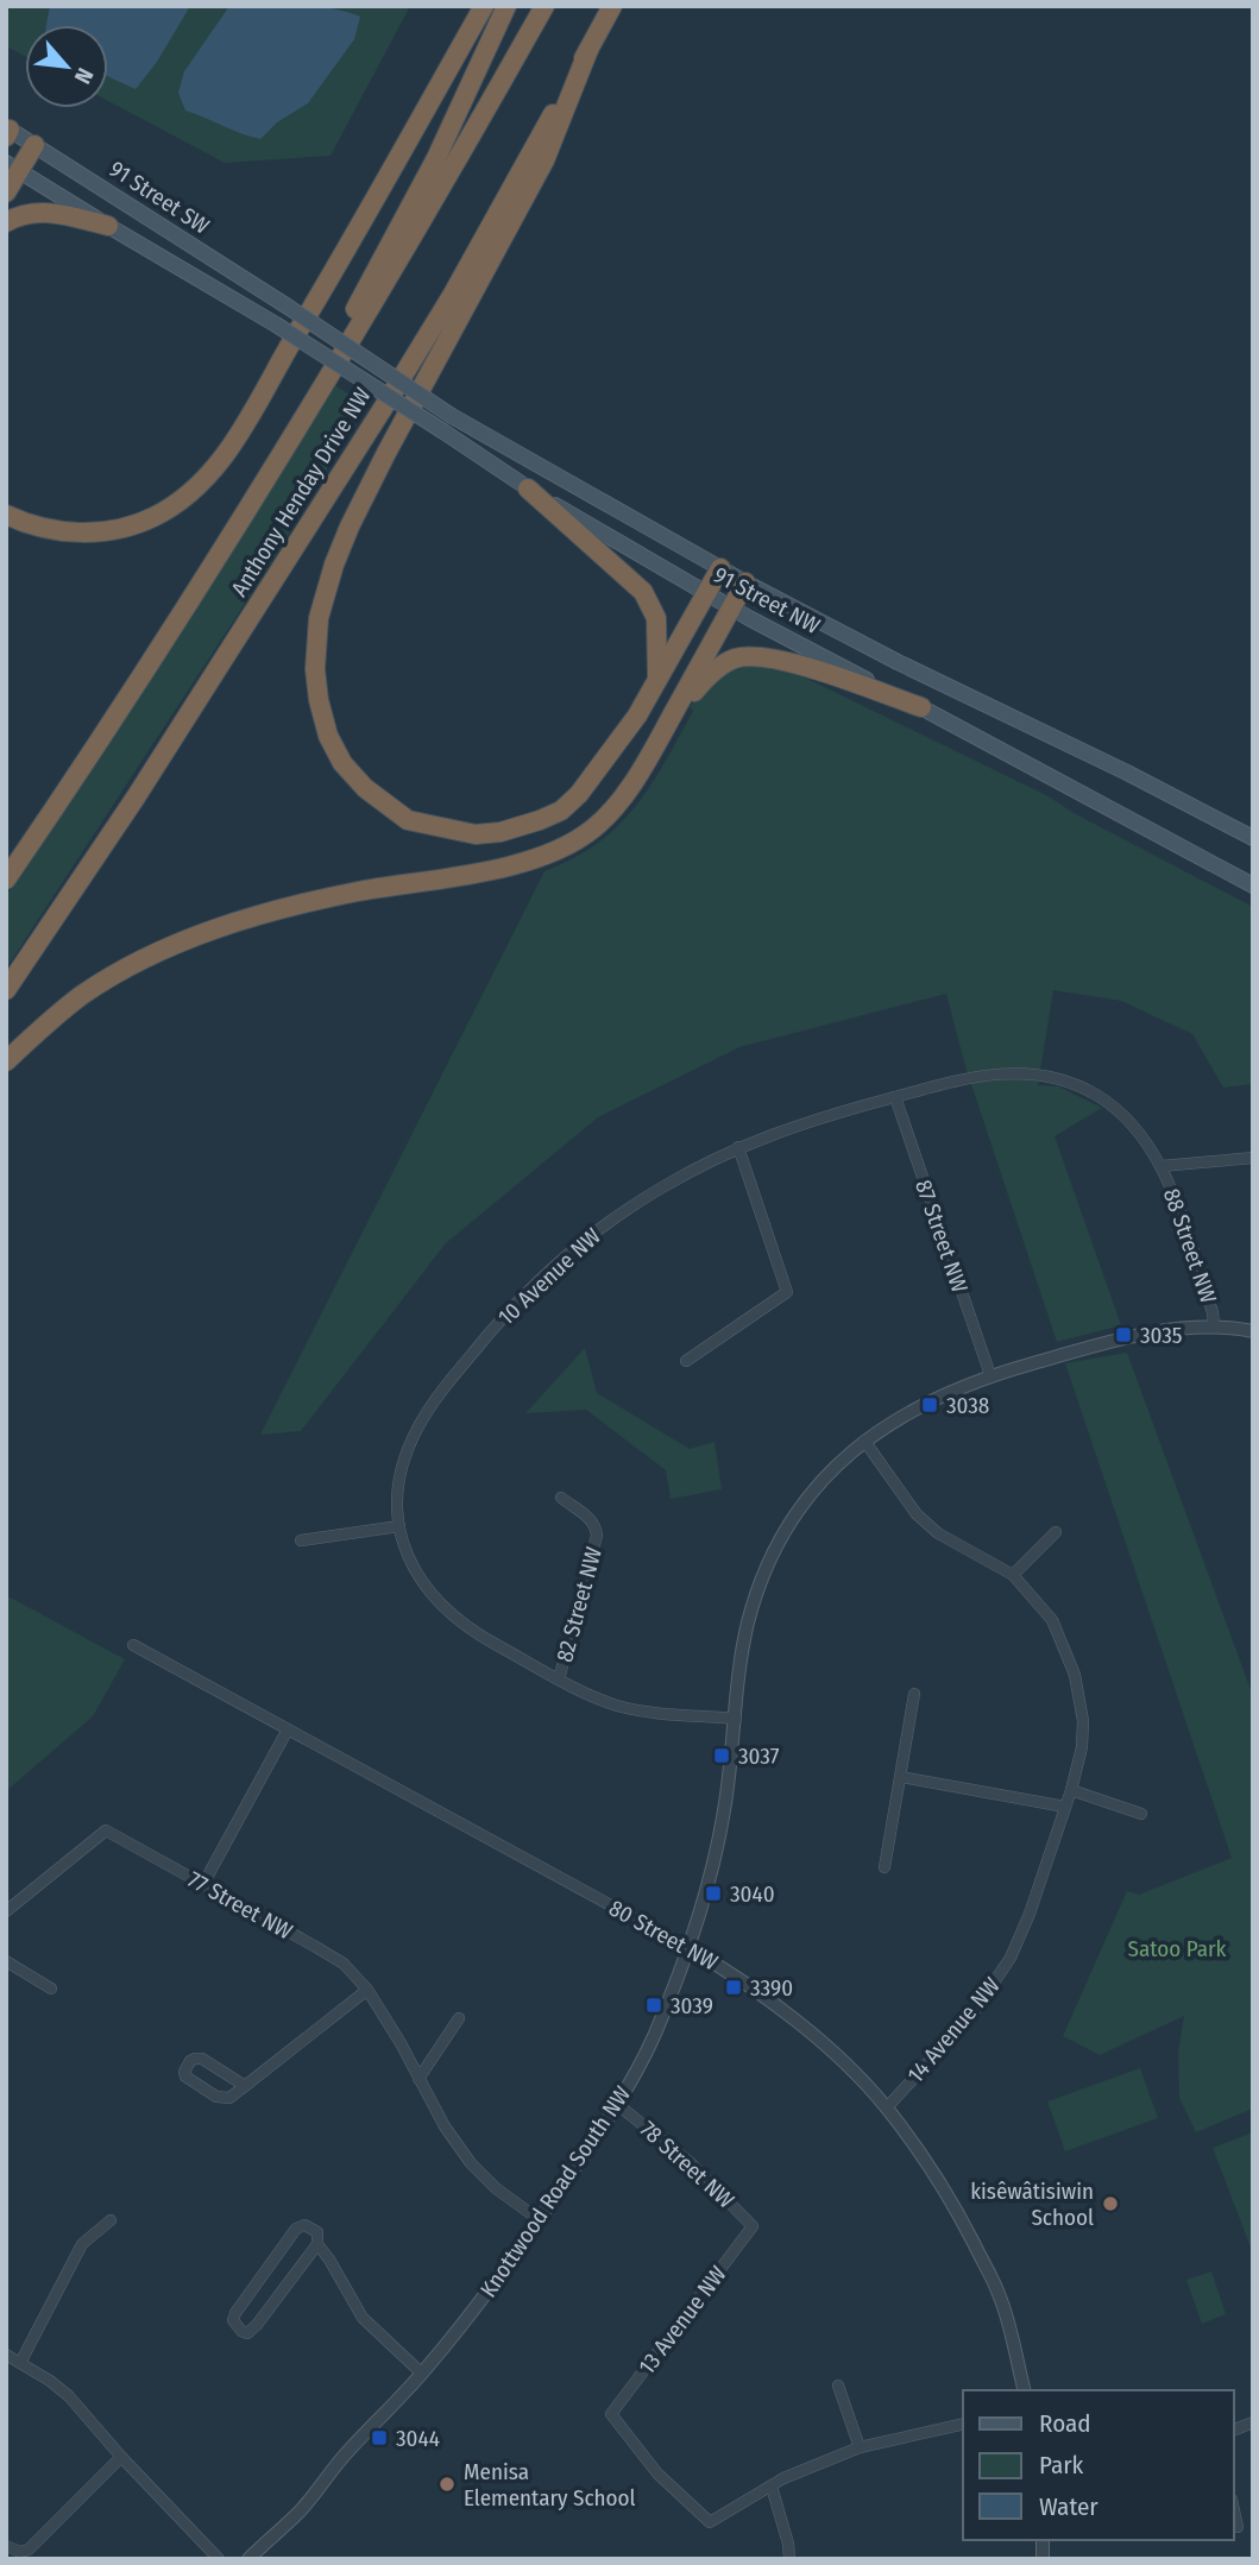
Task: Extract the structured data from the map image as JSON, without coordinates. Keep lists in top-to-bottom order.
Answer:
{
  "streets": {
    "highway": ["Anthony Henday Drive NW"],
    "main road": ["91 Street SW", "91 Street NW"],
    "street": [
      "87 Street NW",
      "88 Street NW",
      "10 Avenue NW",
      "82 Street NW",
      "77 Street NW",
      "80 Street NW",
      "14 Avenue NW",
      "78 Street NW",
      "Knottwood Road South NW",
      "13 Avenue NW"
    ]
  },
  "crossings": [
    ["91 Street SW", "91 Street NW"],
    ["87 Street NW", "10 Avenue NW"],
    ["87 Street NW", "Knottwood Road South NW"],
    ["88 Street NW", "10 Avenue NW"],
    ["88 Street NW", "Knottwood Road South NW"],
    ["10 Avenue NW", "82 Street NW"],
    ["82 Street NW", "Knottwood Road South NW"],
    ["77 Street NW", "Knottwood Road South NW"],
    ["80 Street NW", "14 Avenue NW"],
    ["80 Street NW", "Knottwood Road South NW"],
    ["14 Avenue NW", "Knottwood Road South NW"],
    ["78 Street NW", "Knottwood Road South NW"],
    ["78 Street NW", "13 Avenue NW"]
  ],
  "parks": ["Satoo Park"],
  "places": {
    "transit": [
      "3035",
      "3038",
      "3037",
      "3040",
      "3390",
      "3039",
      "3044"
    ],
    "other": ["kisêwâtisiwin School", "Menisa Elementary School"]
  },
  "legend": ["Road", "Park", "Water"],
  "north": "bottom right"
}
